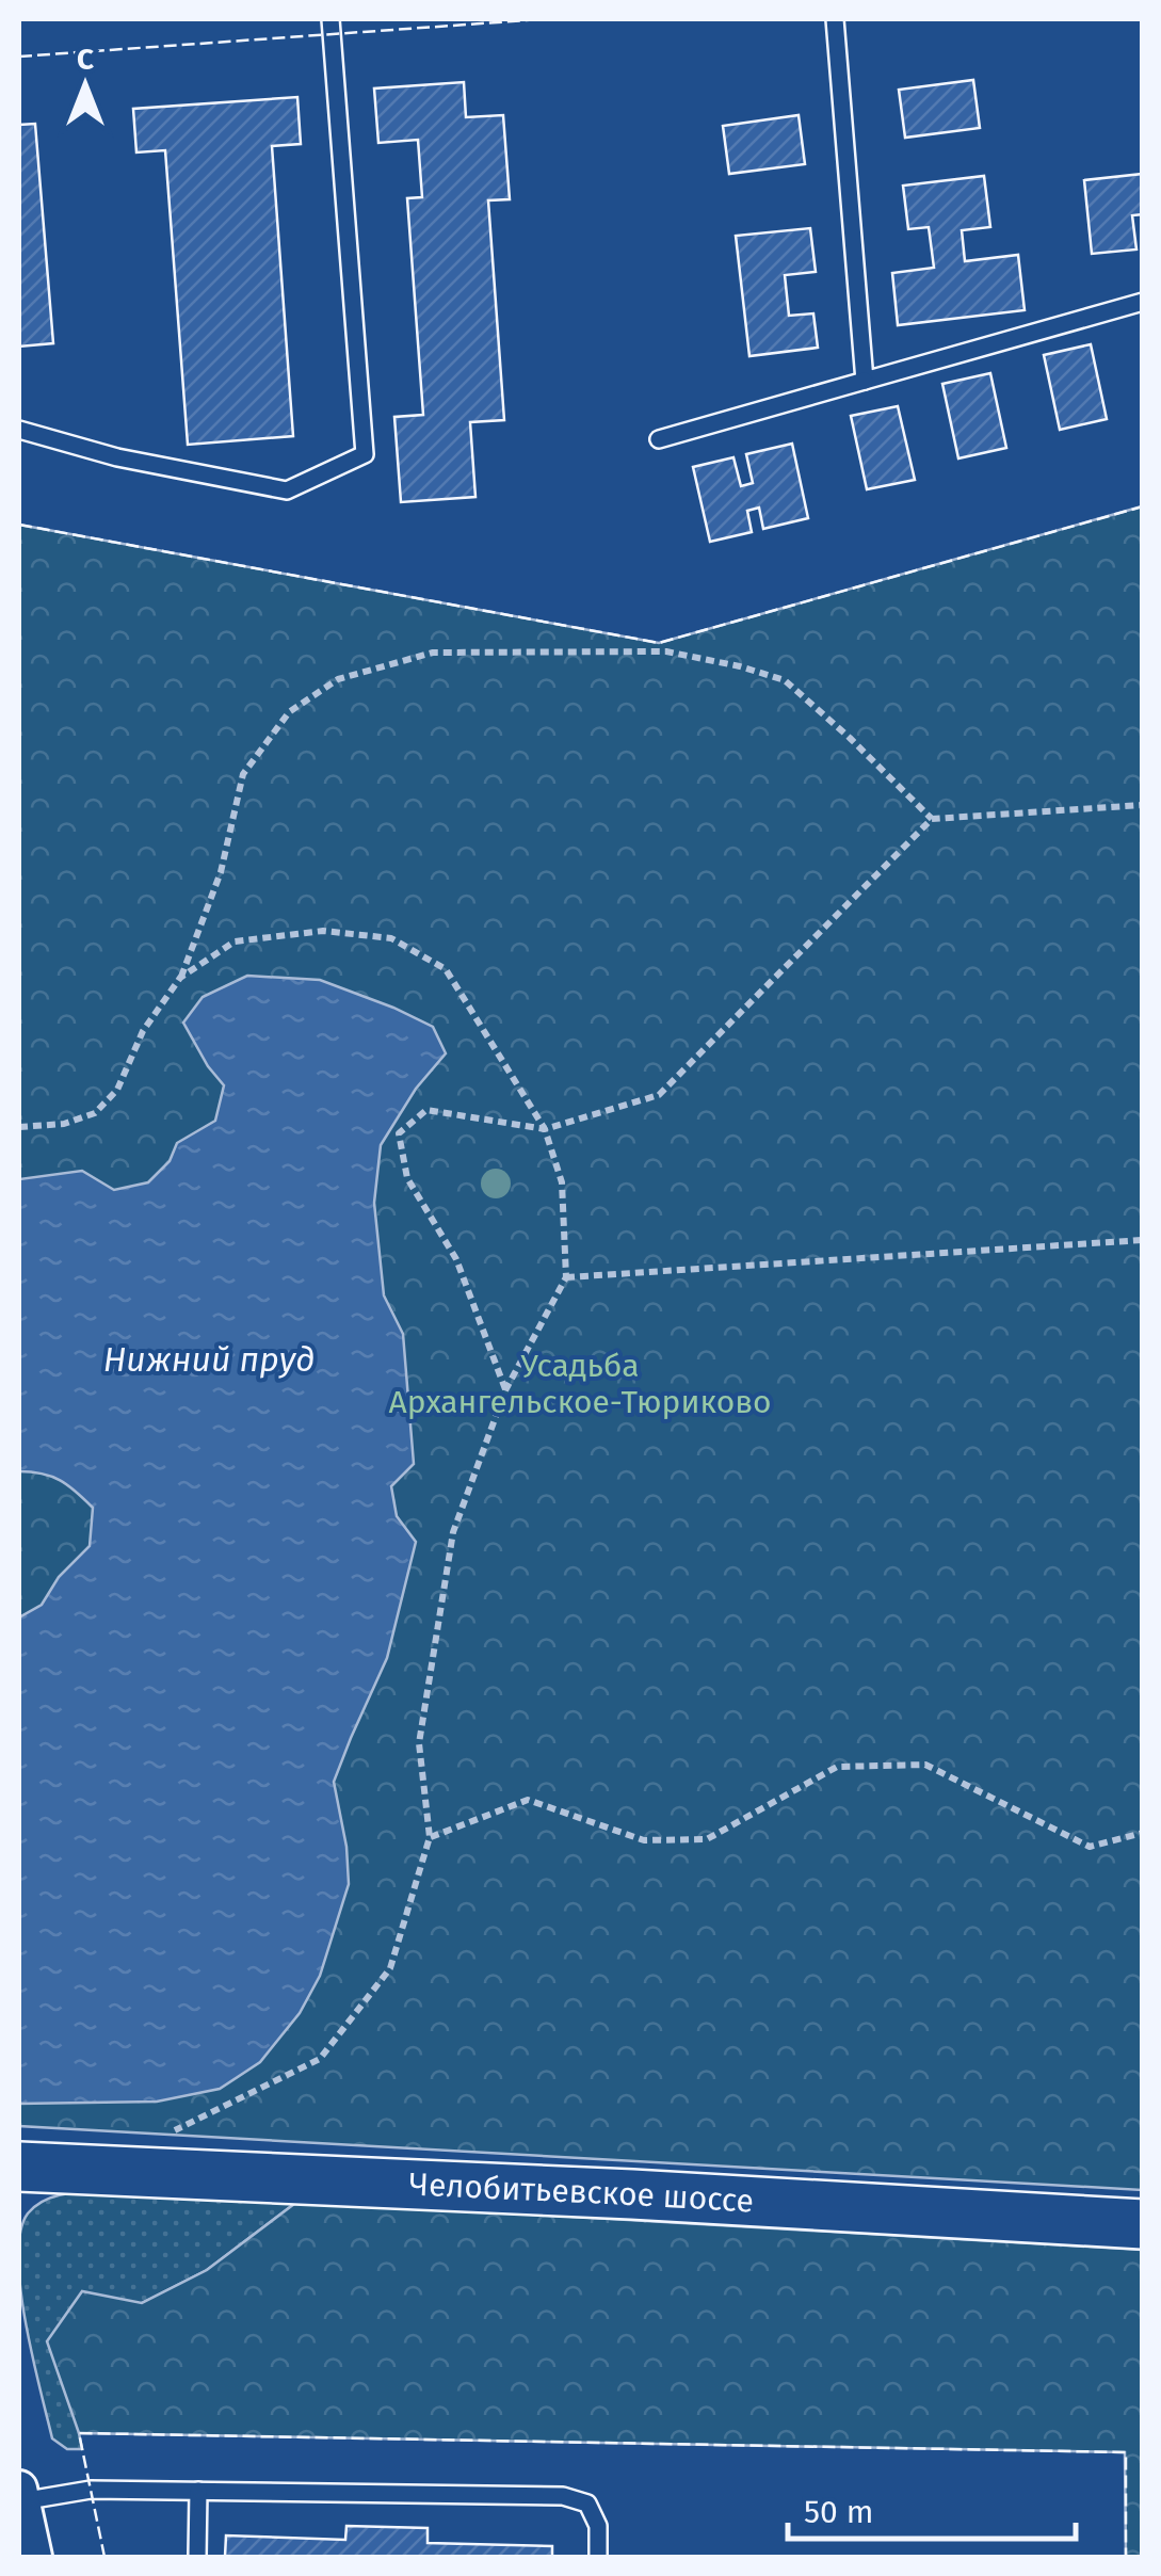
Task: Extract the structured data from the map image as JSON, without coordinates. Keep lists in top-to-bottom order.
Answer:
{
  "streets": {
    "street": ["Челобитьевское шоссе"]
  },
  "water": ["Нижний пруд"],
  "parks": ["Усадьба Архангельское-Тюриково"],
  "scale_bar": "50 m",
  "north": "top"
}
